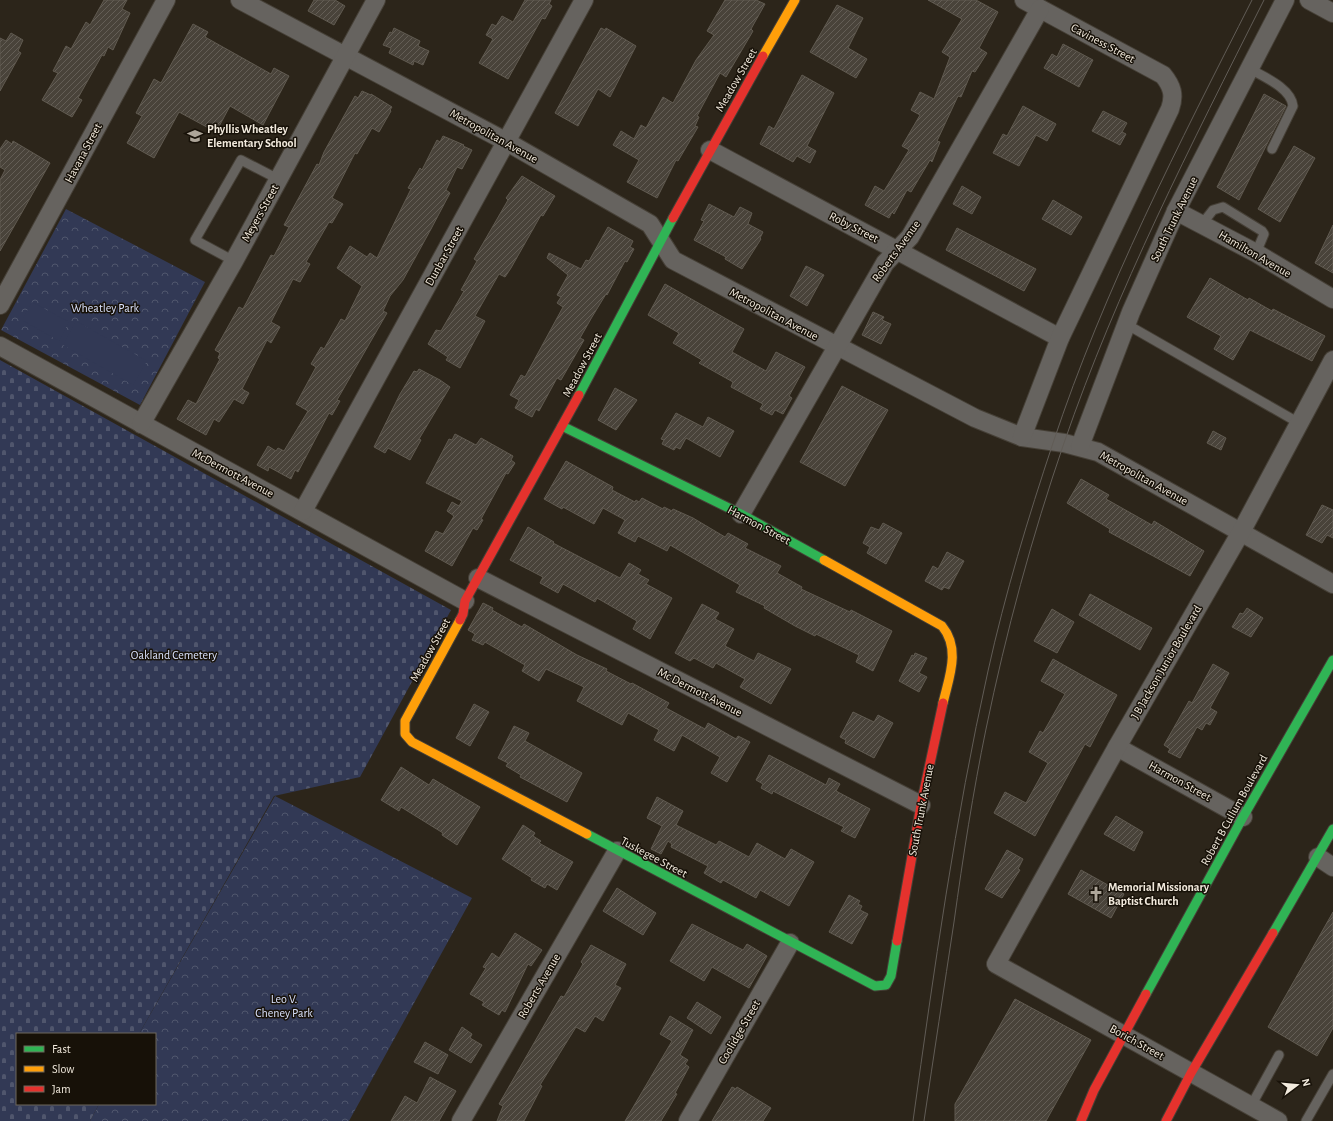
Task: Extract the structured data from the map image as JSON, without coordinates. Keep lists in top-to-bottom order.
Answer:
{
  "streets": {
    "street": [
      "Caviness Street",
      "Meadow Street",
      "Metropolitan Avenue",
      "Havana Street",
      "Meyers Street",
      "South Trunk Avenue",
      "Roby Street",
      "Roberts Avenue",
      "Hamilton Avenue",
      "Dunbar Street",
      "McDermott Avenue",
      "Harmon Street",
      "J B Jackson Junior Boulevard",
      "Mc Dermott Avenue",
      "Robert B Cullum Boulevard",
      "Tuskegee Street",
      "Coolidge Street",
      "Borich Street"
    ]
  },
  "crossings": [
    ["Caviness Street", "Roby Street"],
    ["Caviness Street", "Roberts Avenue"],
    ["Meadow Street", "Metropolitan Avenue"],
    ["Meadow Street", "Roby Street"],
    ["Meadow Street", "McDermott Avenue"],
    ["Meadow Street", "Harmon Street"],
    ["Meadow Street", "Mc Dermott Avenue"],
    ["Meadow Street", "Tuskegee Street"],
    ["Metropolitan Avenue", "Meyers Street"],
    ["Metropolitan Avenue", "South Trunk Avenue"],
    ["Metropolitan Avenue", "Roberts Avenue"],
    ["Metropolitan Avenue", "Dunbar Street"],
    ["Metropolitan Avenue", "J B Jackson Junior Boulevard"],
    ["Meyers Street", "McDermott Avenue"],
    ["South Trunk Avenue", "Hamilton Avenue"],
    ["South Trunk Avenue", "Harmon Street"],
    ["South Trunk Avenue", "Mc Dermott Avenue"],
    ["South Trunk Avenue", "Tuskegee Street"],
    ["Roby Street", "Roberts Avenue"],
    ["Roberts Avenue", "Harmon Street"],
    ["Roberts Avenue", "Tuskegee Street"],
    ["Dunbar Street", "McDermott Avenue"],
    ["Harmon Street", "J B Jackson Junior Boulevard"],
    ["Harmon Street", "Robert B Cullum Boulevard"],
    ["J B Jackson Junior Boulevard", "Borich Street"],
    ["Robert B Cullum Boulevard", "Borich Street"],
    ["Tuskegee Street", "Coolidge Street"]
  ],
  "parks": ["Wheatley Park", "Oakland Cemetery", "Leo V. Cheney Park"],
  "places": {
    "school or university": ["Phyllis Wheatley Elementary School"],
    "church": ["Memorial Missionary Baptist Church"]
  },
  "legend": ["Fast", "Slow", "Jam"],
  "north": "right"
}
